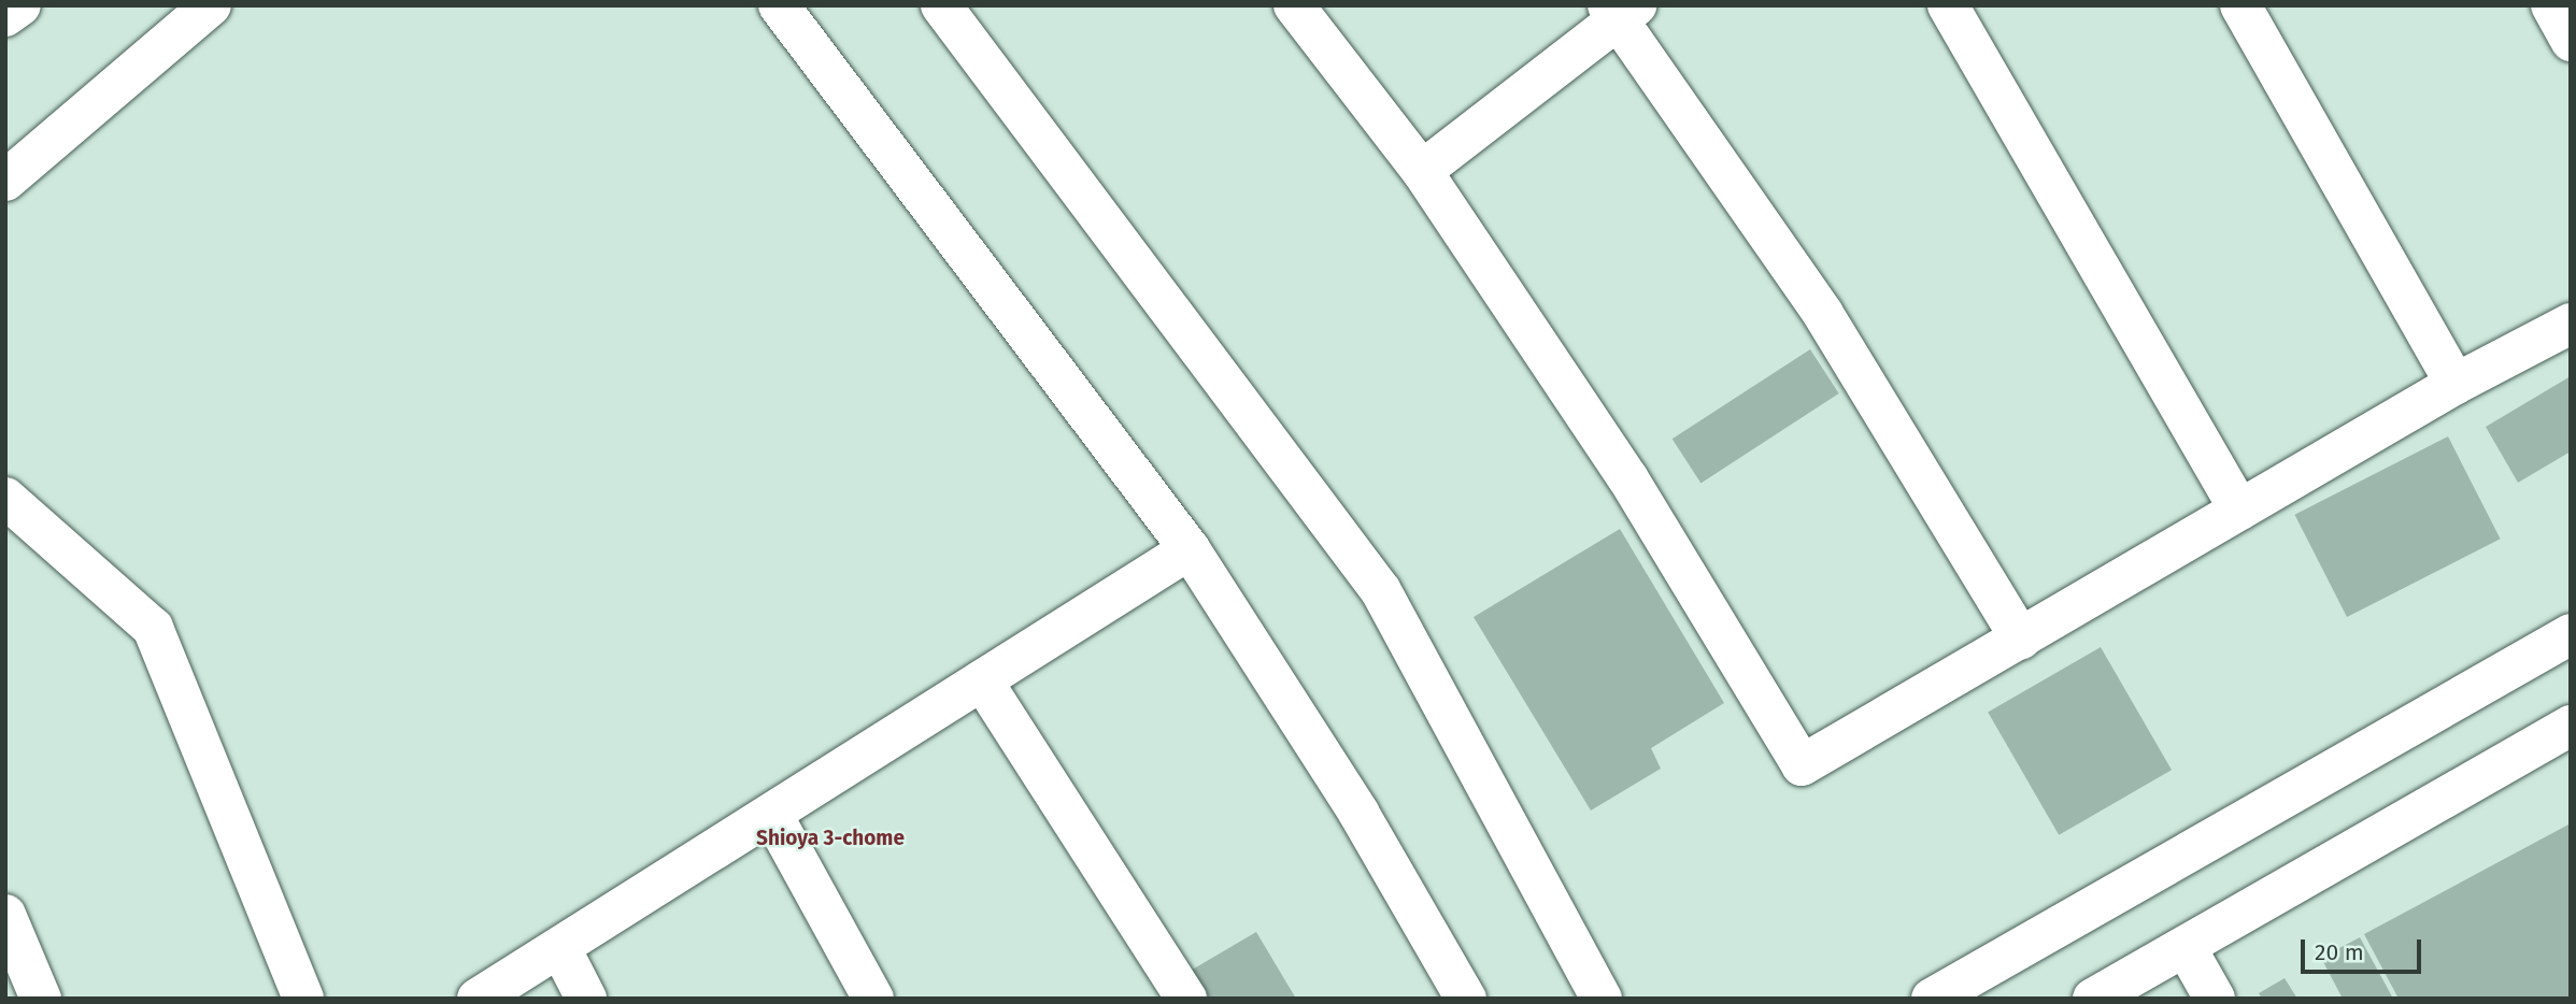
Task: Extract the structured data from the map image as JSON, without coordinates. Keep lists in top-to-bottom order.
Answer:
{
  "districts": ["Shioya 3-chome"],
  "scale_bar": "20 m"
}
